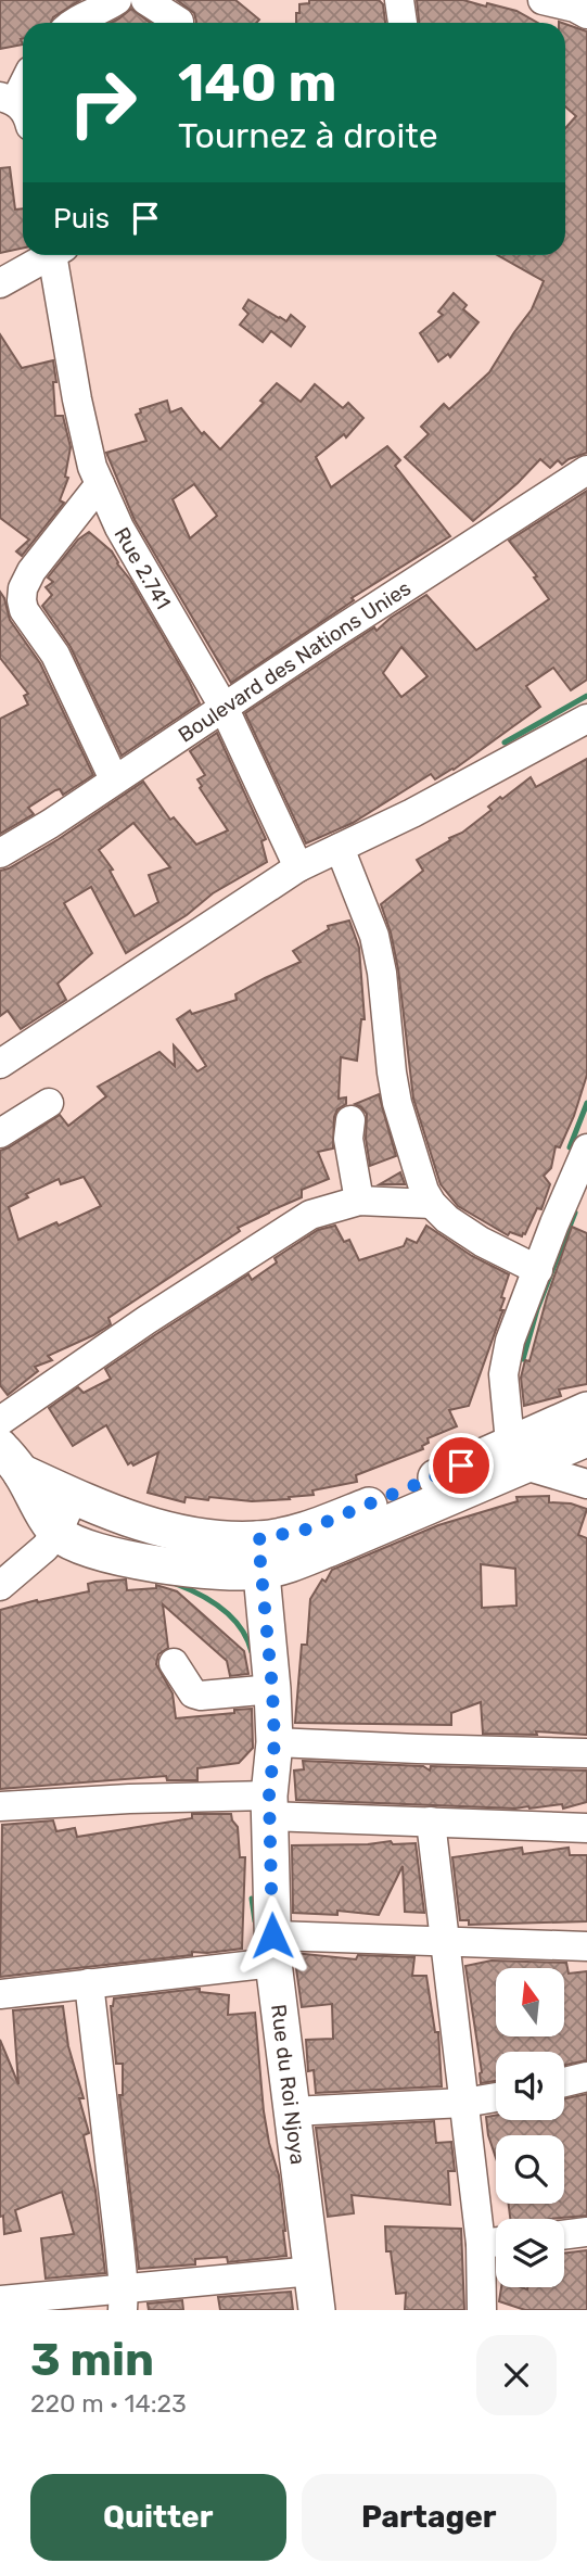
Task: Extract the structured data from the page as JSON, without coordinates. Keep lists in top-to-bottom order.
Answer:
{
  "streets": {
    "main road": ["Rue du Roi Njoya"],
    "street": ["Rue 2.741", "Boulevard des Nations Unies"]
  },
  "crossings": [
    ["Rue 2.741", "Boulevard des Nations Unies"]
  ],
  "north": "top",
  "page": {
    "turn": ["140 m", "Tournez à droite"],
    "then": "Puis",
    "heading": ["3 min", "220 m · 14:23"],
    "buttons": ["Quitter", "Partager"]
  }
}
